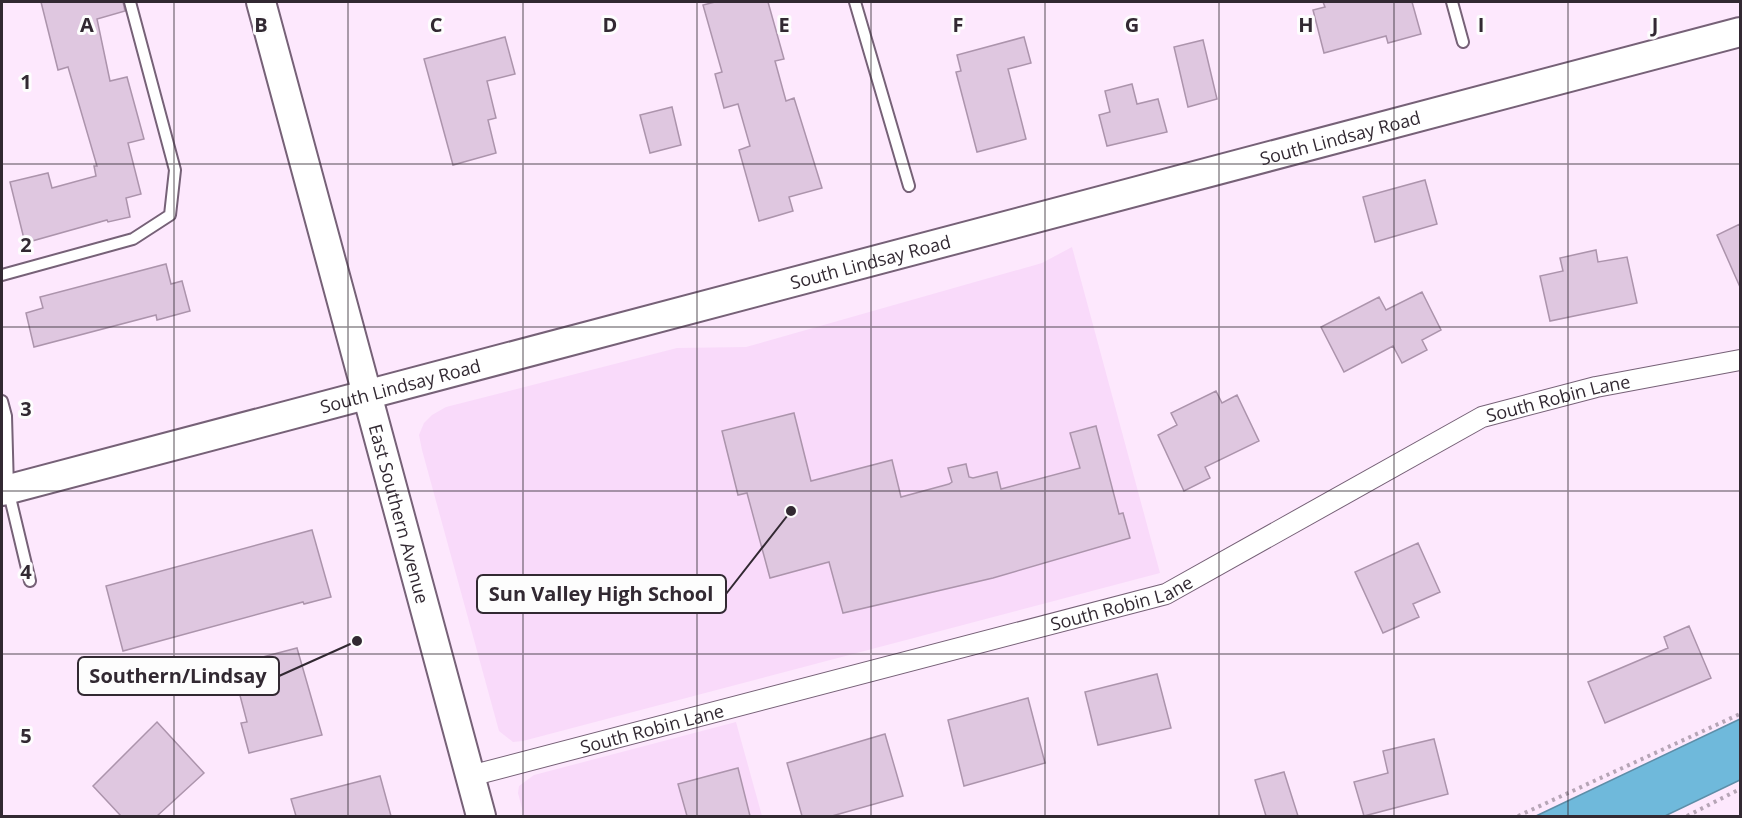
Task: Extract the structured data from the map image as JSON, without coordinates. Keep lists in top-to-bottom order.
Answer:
{
  "streets": {
    "main road": ["South Lindsay Road", "East Southern Avenue"],
    "street": ["South Robin Lane"]
  },
  "crossings": [
    ["South Lindsay Road", "East Southern Avenue"],
    ["South Robin Lane", "East Southern Avenue"]
  ],
  "places": ["Sun Valley High School", "Southern/Lindsay"],
  "grid": {
    "columns": [
      "A",
      "B",
      "C",
      "D",
      "E",
      "F",
      "G",
      "H",
      "I",
      "J"
    ],
    "rows": [
      "1",
      "2",
      "3",
      "4",
      "5"
    ]
  }
}
